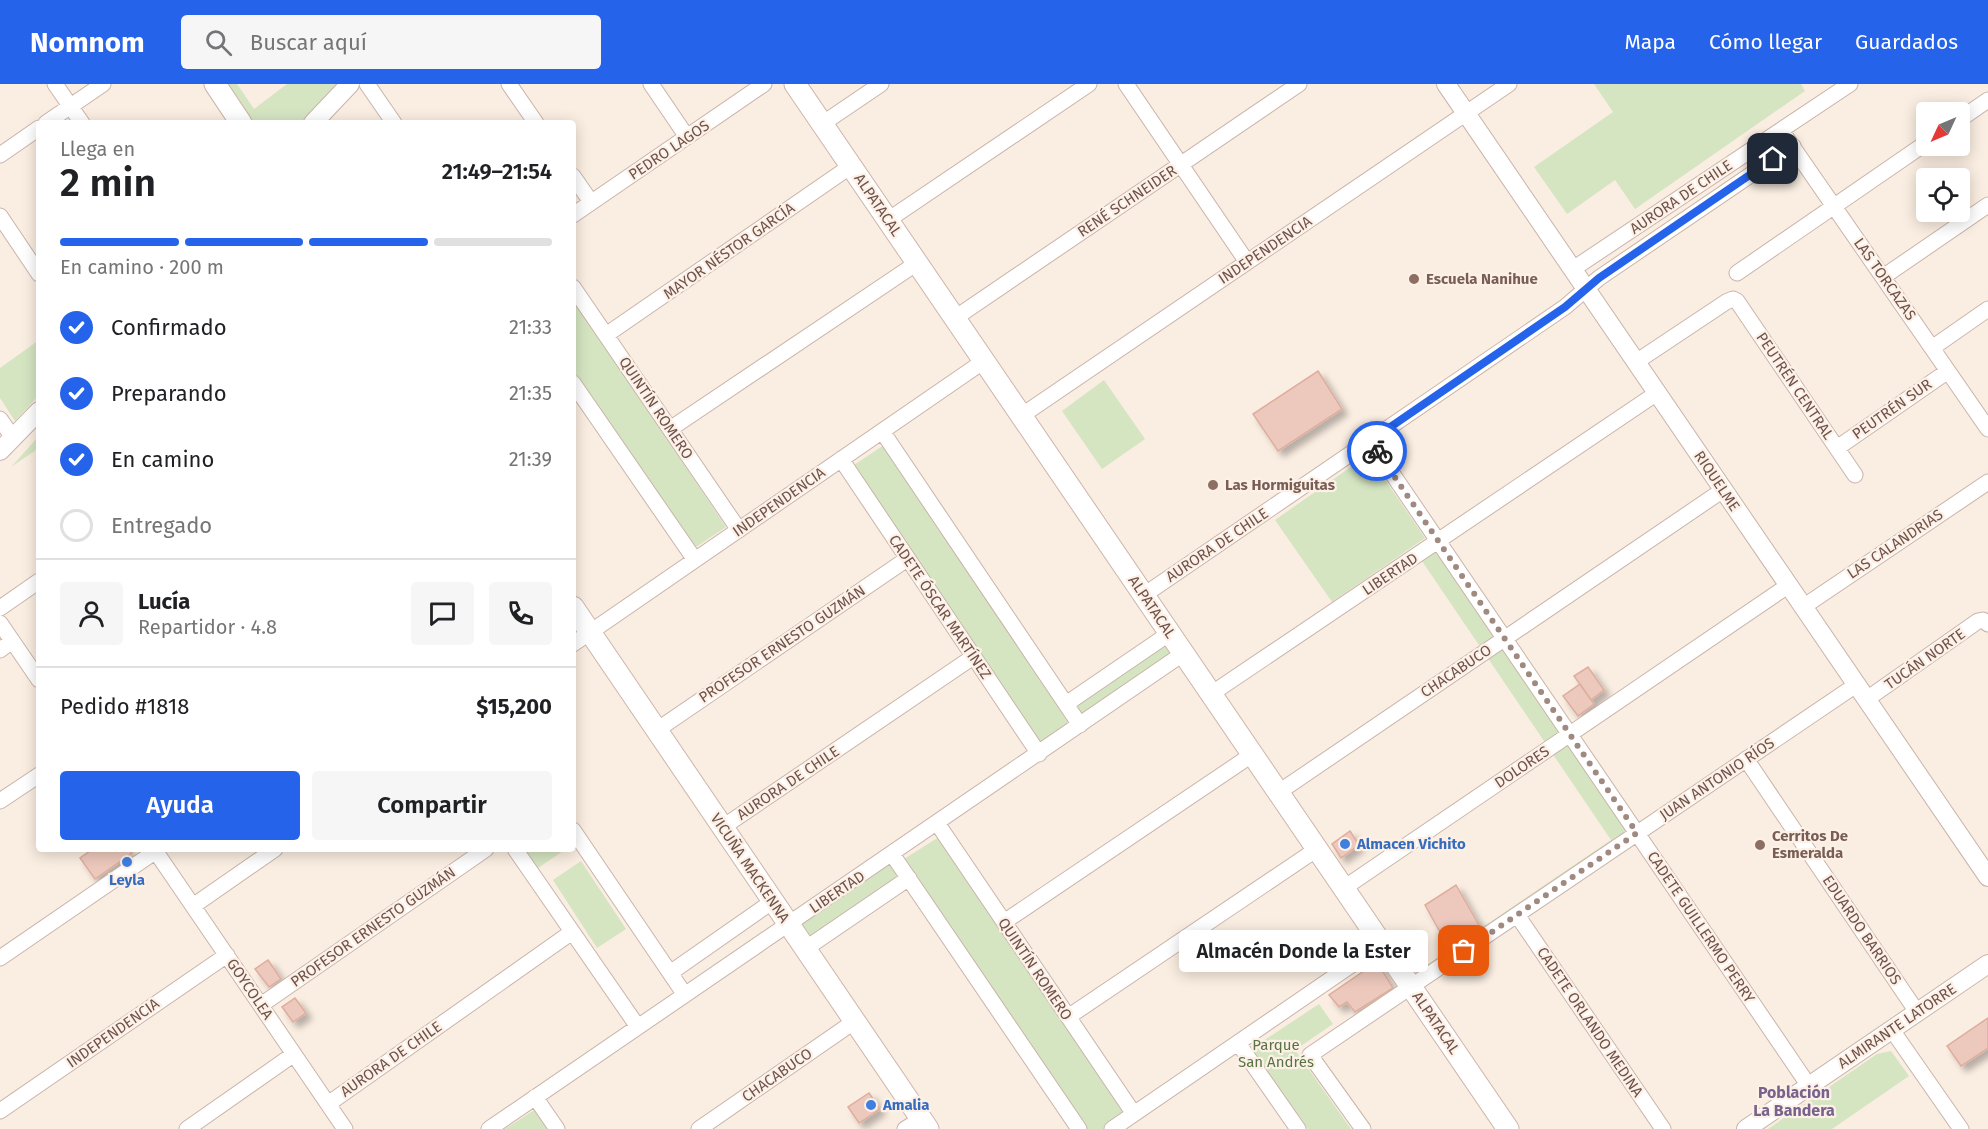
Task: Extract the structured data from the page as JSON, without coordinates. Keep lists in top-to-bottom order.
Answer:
{
  "streets": {
    "main road": ["ALPATACAL", "VICUÑA MACKENNA"],
    "street": [
      "PEDRO LAGOS",
      "AURORA DE CHILE",
      "RENÉ SCHNEIDER",
      "INDEPENDENCIA",
      "MAYOR NÉSTOR GARCÍA",
      "LAS TORCAZAS",
      "PEUTRÉN CENTRAL",
      "QUINTÍN ROMERO",
      "PEUTRÉN SUR",
      "RIQUELME",
      "LAS CALANDRIAS",
      "LIBERTAD",
      "CADETE ÓSCAR MARTÍNEZ",
      "PROFESOR ERNESTO GUZMÁN",
      "TUCÁN NORTE",
      "CHACABUCO",
      "DOLORES",
      "JUAN ANTONIO RÍOS",
      "CADETE GUILLERMO PERRY",
      "EDUARDO BARRIOS",
      "GOYCOLEA",
      "CADETE ORLANDO MEDINA",
      "ALMIRANTE LATORRE"
    ]
  },
  "crossings": [
    ["AURORA DE CHILE", "ALPATACAL"],
    ["AURORA DE CHILE", "LAS TORCAZAS"],
    ["AURORA DE CHILE", "RIQUELME"],
    ["AURORA DE CHILE", "CADETE ÓSCAR MARTÍNEZ"],
    ["AURORA DE CHILE", "VICUÑA MACKENNA"],
    ["AURORA DE CHILE", "CADETE GUILLERMO PERRY"],
    ["AURORA DE CHILE", "GOYCOLEA"],
    ["RENÉ SCHNEIDER", "ALPATACAL"],
    ["ALPATACAL", "INDEPENDENCIA"],
    ["ALPATACAL", "MAYOR NÉSTOR GARCÍA"],
    ["ALPATACAL", "LIBERTAD"],
    ["ALPATACAL", "CHACABUCO"],
    ["ALPATACAL", "DOLORES"],
    ["ALPATACAL", "JUAN ANTONIO RÍOS"],
    ["INDEPENDENCIA", "QUINTÍN ROMERO"],
    ["INDEPENDENCIA", "RIQUELME"],
    ["INDEPENDENCIA", "CADETE ÓSCAR MARTÍNEZ"],
    ["INDEPENDENCIA", "VICUÑA MACKENNA"],
    ["INDEPENDENCIA", "GOYCOLEA"],
    ["MAYOR NÉSTOR GARCÍA", "QUINTÍN ROMERO"],
    ["LAS TORCAZAS", "PEUTRÉN SUR"],
    ["PEUTRÉN CENTRAL", "PEUTRÉN SUR"],
    ["PEUTRÉN CENTRAL", "RIQUELME"],
    ["QUINTÍN ROMERO", "LIBERTAD"],
    ["RIQUELME", "LAS CALANDRIAS"],
    ["RIQUELME", "LIBERTAD"],
    ["RIQUELME", "TUCÁN NORTE"],
    ["RIQUELME", "CHACABUCO"],
    ["RIQUELME", "DOLORES"],
    ["RIQUELME", "JUAN ANTONIO RÍOS"],
    ["LIBERTAD", "CADETE ÓSCAR MARTÍNEZ"],
    ["LIBERTAD", "VICUÑA MACKENNA"],
    ["LIBERTAD", "CADETE GUILLERMO PERRY"],
    ["CADETE ÓSCAR MARTÍNEZ", "PROFESOR ERNESTO GUZMÁN"],
    ["PROFESOR ERNESTO GUZMÁN", "VICUÑA MACKENNA"],
    ["PROFESOR ERNESTO GUZMÁN", "GOYCOLEA"],
    ["TUCÁN NORTE", "JUAN ANTONIO RÍOS"],
    ["CHACABUCO", "VICUÑA MACKENNA"],
    ["CHACABUCO", "CADETE GUILLERMO PERRY"],
    ["DOLORES", "CADETE GUILLERMO PERRY"],
    ["JUAN ANTONIO RÍOS", "CADETE GUILLERMO PERRY"],
    ["JUAN ANTONIO RÍOS", "EDUARDO BARRIOS"],
    ["JUAN ANTONIO RÍOS", "CADETE ORLANDO MEDINA"],
    ["CADETE GUILLERMO PERRY", "ALMIRANTE LATORRE"],
    ["EDUARDO BARRIOS", "ALMIRANTE LATORRE"]
  ],
  "districts": ["Población La Bandera"],
  "parks": ["Parque San Andrés"],
  "places": [
    "Escuela Nanihue",
    "Las Hormiguitas",
    "Almacen Vichito",
    "Cerritos De Esmeralda",
    "Leyla",
    "Almacén Donde la Ester",
    "Amalia"
  ],
  "north": "bottom left",
  "page": {
    "header": "Nomnom",
    "search": "Buscar aquí",
    "nav": ["Mapa", "Cómo llegar", "Guardados"],
    "heading": ["2 min", "Llega en", "21:49–21:54"],
    "panel": [
      "Lucía",
      "Repartidor · 4.8",
      "Pedido #1818",
      "$15,200"
    ],
    "bar": "En camino · 200 m",
    "list": [
      ["Confirmado", "21:33"],
      ["Preparando", "21:35"],
      ["En camino", "21:39"],
      "Entregado"
    ],
    "buttons": ["Ayuda", "Compartir"],
    "bubble": "Almacén Donde la Ester"
  }
}
